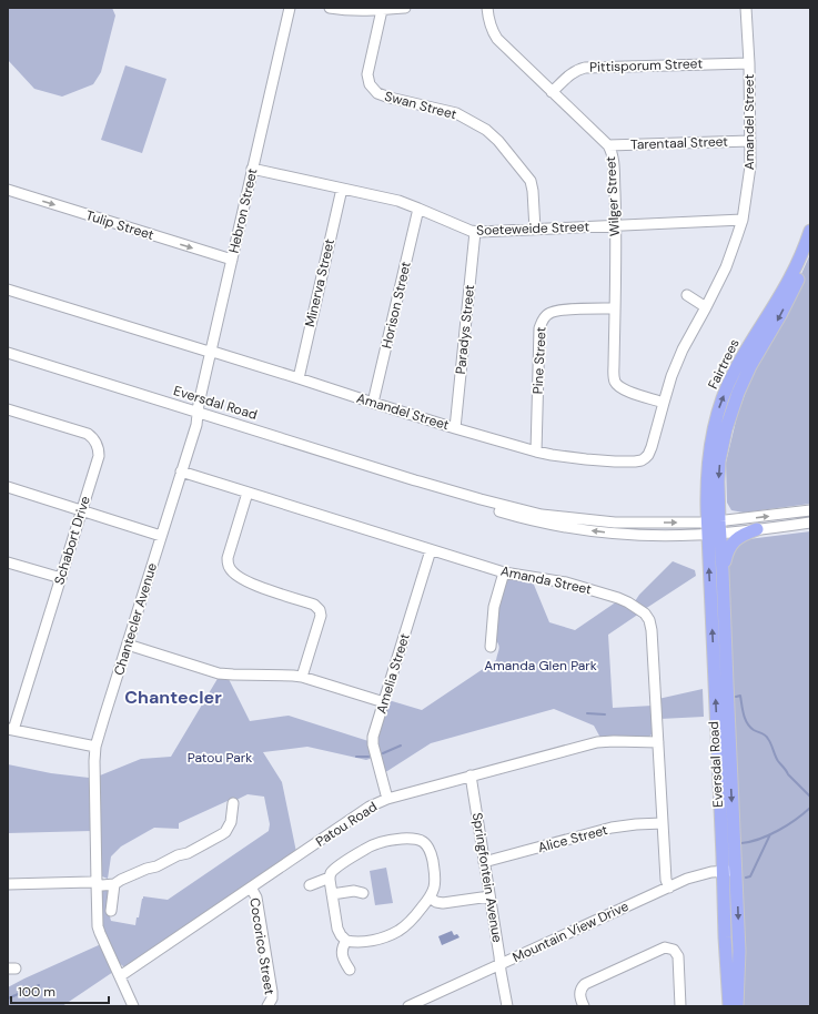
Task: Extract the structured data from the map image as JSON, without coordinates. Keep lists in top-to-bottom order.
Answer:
{
  "streets": {
    "main road": ["Fairtrees", "Eversdal Road"],
    "street": [
      "Pittisporum Street",
      "Swan Street",
      "Amandel Street",
      "Tarentaal Street",
      "Wilger Street",
      "Hebron Street",
      "Tulip Street",
      "Soeteweide Street",
      "Minerva Street",
      "Horison Street",
      "Paradys Street",
      "Pine Street",
      "Schabort Drive",
      "Amanda Street",
      "Chantecler Avenue",
      "Amelia Street",
      "Patou Road",
      "Alice Street",
      "Springfontein Avenue",
      "Mountain View Drive",
      "Cocorico Street"
    ]
  },
  "crossings": [
    ["Pittisporum Street", "Amandel Street"],
    ["Pittisporum Street", "Wilger Street"],
    ["Swan Street", "Soeteweide Street"],
    ["Amandel Street", "Tarentaal Street"],
    ["Amandel Street", "Wilger Street"],
    ["Amandel Street", "Hebron Street"],
    ["Amandel Street", "Soeteweide Street"],
    ["Amandel Street", "Minerva Street"],
    ["Amandel Street", "Horison Street"],
    ["Amandel Street", "Paradys Street"],
    ["Amandel Street", "Pine Street"],
    ["Tarentaal Street", "Wilger Street"],
    ["Wilger Street", "Soeteweide Street"],
    ["Wilger Street", "Pine Street"],
    ["Hebron Street", "Tulip Street"],
    ["Hebron Street", "Soeteweide Street"],
    ["Hebron Street", "Eversdal Road"],
    ["Hebron Street", "Chantecler Avenue"],
    ["Soeteweide Street", "Minerva Street"],
    ["Soeteweide Street", "Horison Street"],
    ["Soeteweide Street", "Paradys Street"],
    ["Fairtrees", "Eversdal Road"],
    ["Eversdal Road", "Chantecler Avenue"],
    ["Eversdal Road", "Mountain View Drive"],
    ["Schabort Drive", "Chantecler Avenue"],
    ["Amanda Street", "Chantecler Avenue"],
    ["Amanda Street", "Amelia Street"],
    ["Amanda Street", "Patou Road"],
    ["Amanda Street", "Alice Street"],
    ["Amanda Street", "Mountain View Drive"],
    ["Chantecler Avenue", "Patou Road"],
    ["Amelia Street", "Patou Road"],
    ["Patou Road", "Springfontein Avenue"],
    ["Patou Road", "Cocorico Street"],
    ["Alice Street", "Springfontein Avenue"],
    ["Springfontein Avenue", "Mountain View Drive"]
  ],
  "one_way": ["Tulip Street"],
  "districts": ["Chantecler"],
  "parks": ["Amanda Glen Park", "Patou Park"],
  "scale_bar": "100 m"
}
